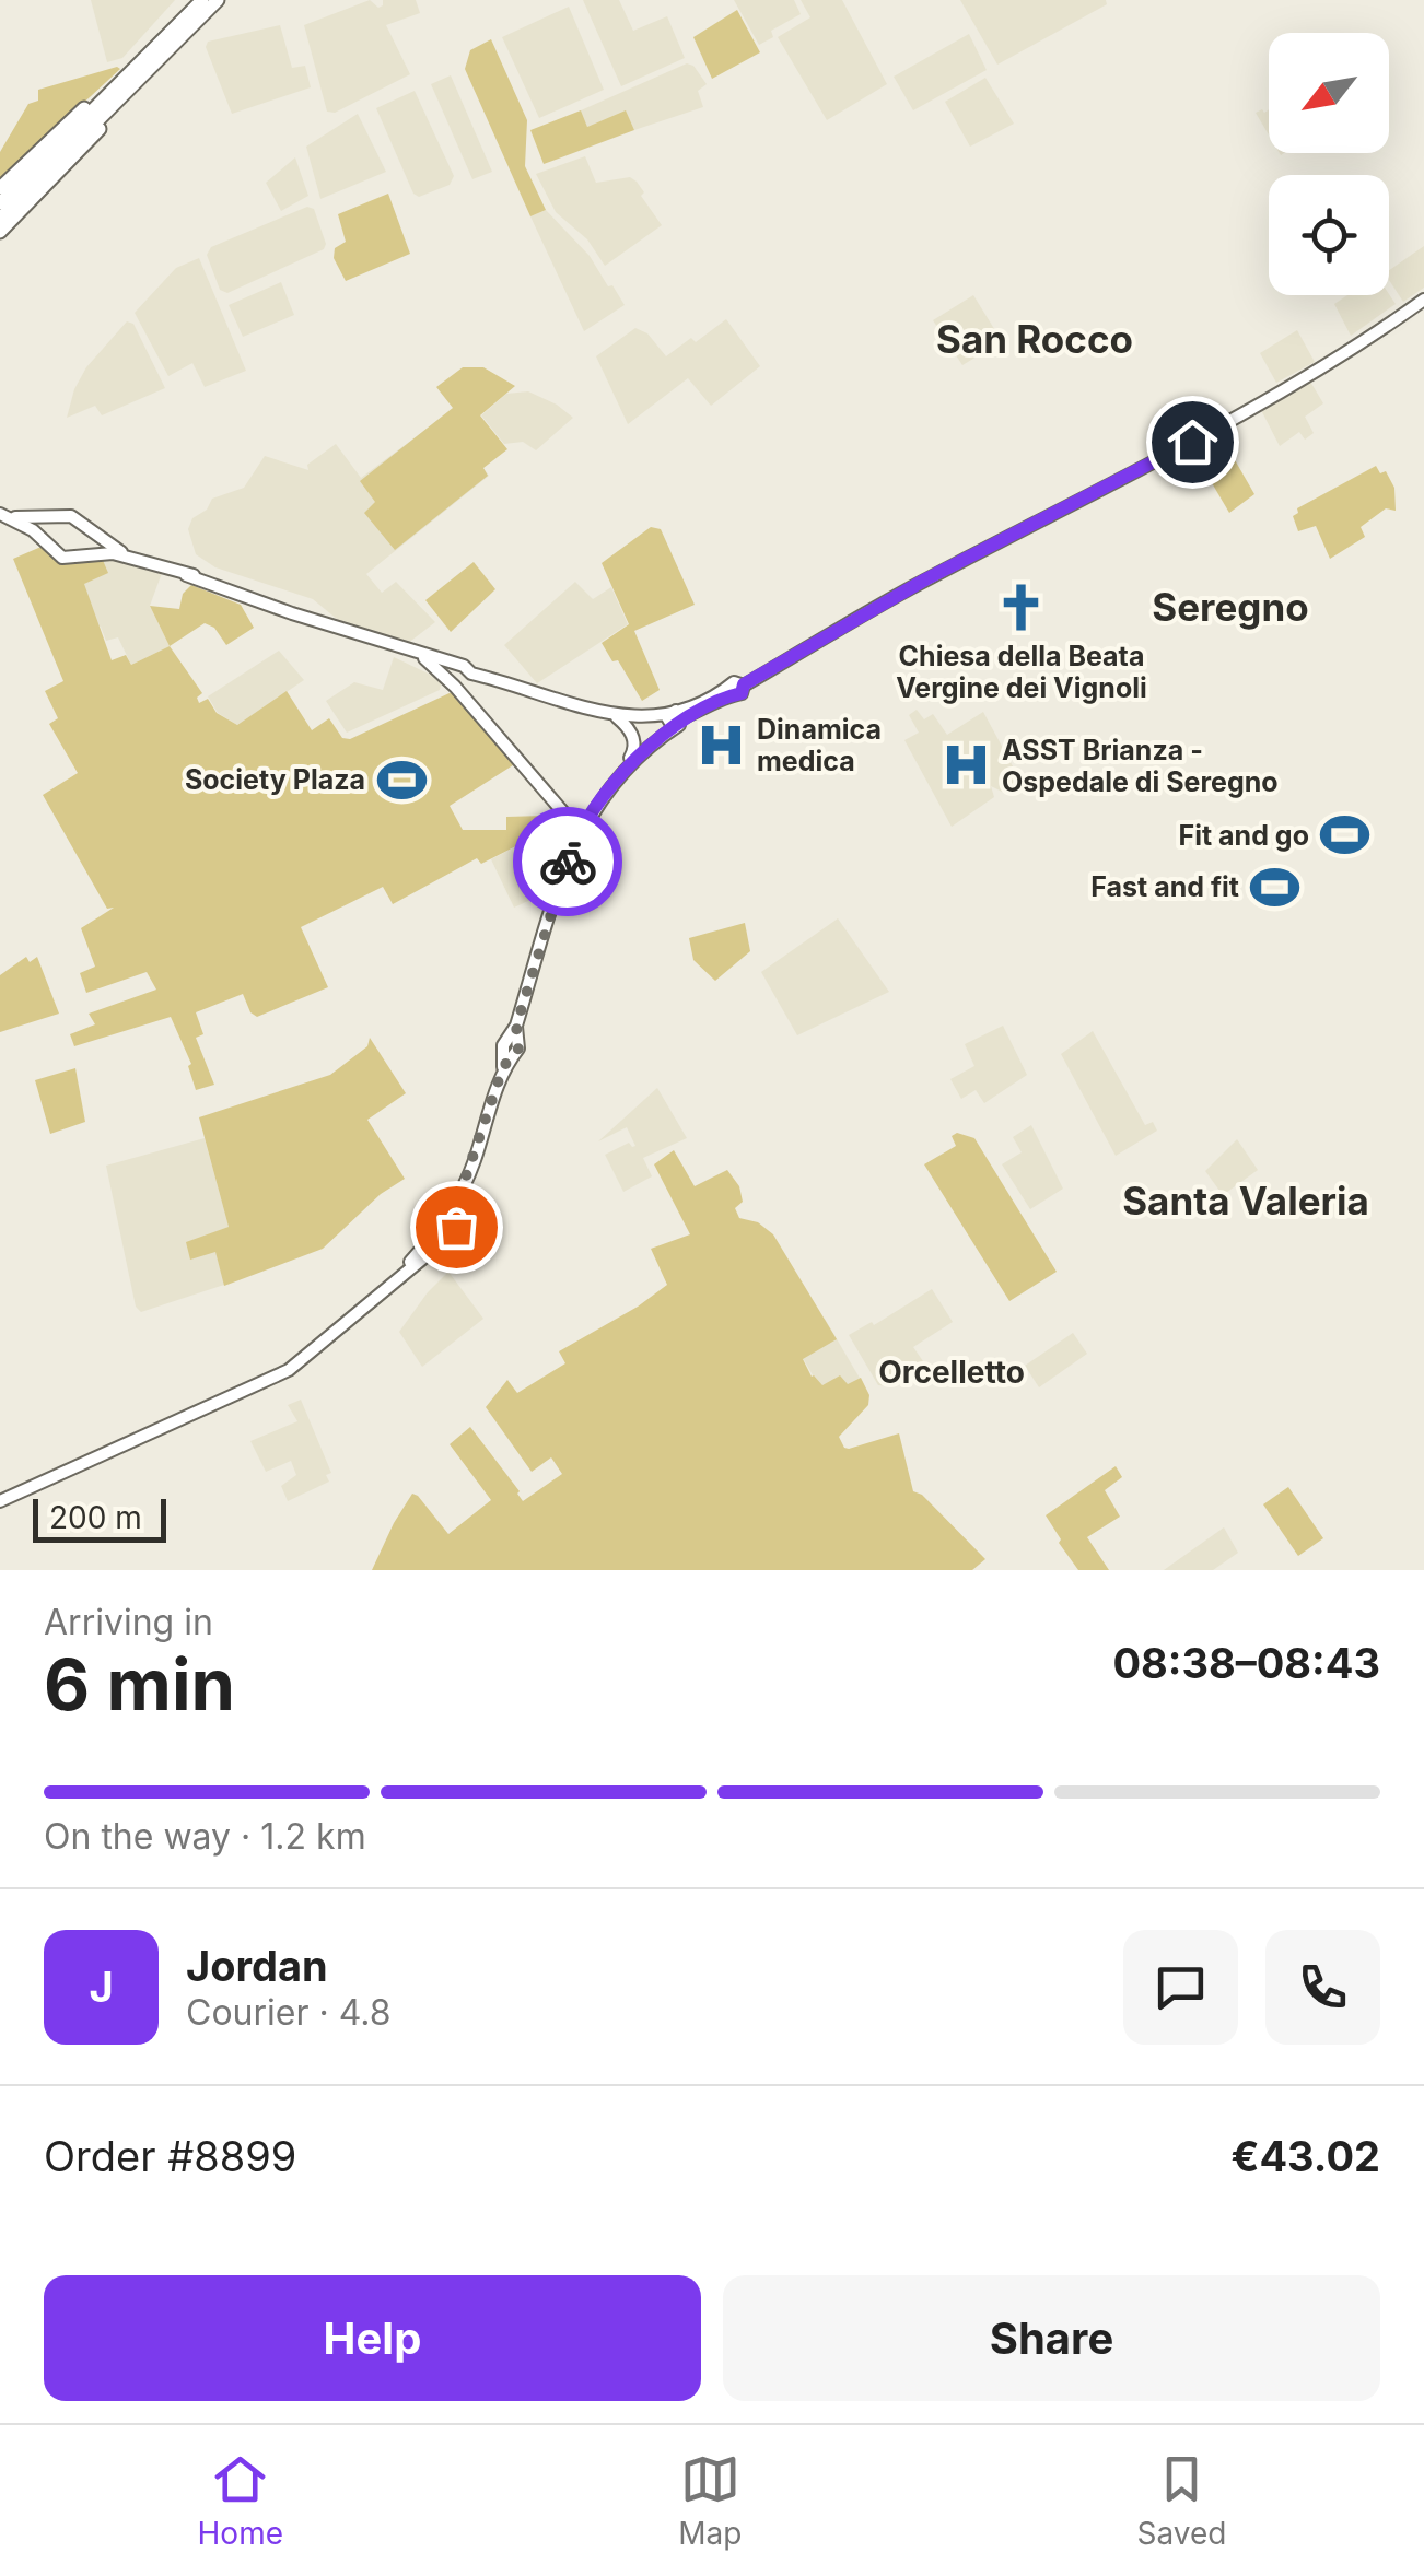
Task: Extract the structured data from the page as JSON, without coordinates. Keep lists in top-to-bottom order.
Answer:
{
  "districts": [
    "San Rocco",
    "Seregno",
    "Santa Valeria",
    "Orcelletto"
  ],
  "places": {
    "church": ["Chiesa della Beata Vergine dei Vignoli"],
    "hospital": ["Dinamica medica", "ASST Brianza - Ospedale di Seregno"],
    "sports": ["Society Plaza", "Fit and go", "Fast and fit"]
  },
  "scale_bar": "200 m",
  "north": "bottom left",
  "page": {
    "scale": "200 m",
    "heading": ["6 min", "Arriving in", "08:38–08:43"],
    "panel": [
      "Jordan",
      "Courier · 4.8",
      "Order #8899",
      "€43.02"
    ],
    "bar": "On the way · 1.2 km",
    "round": "J",
    "buttons": ["Help", "Share"],
    "tabs": ["Home", "Map", "Saved"]
  }
}
